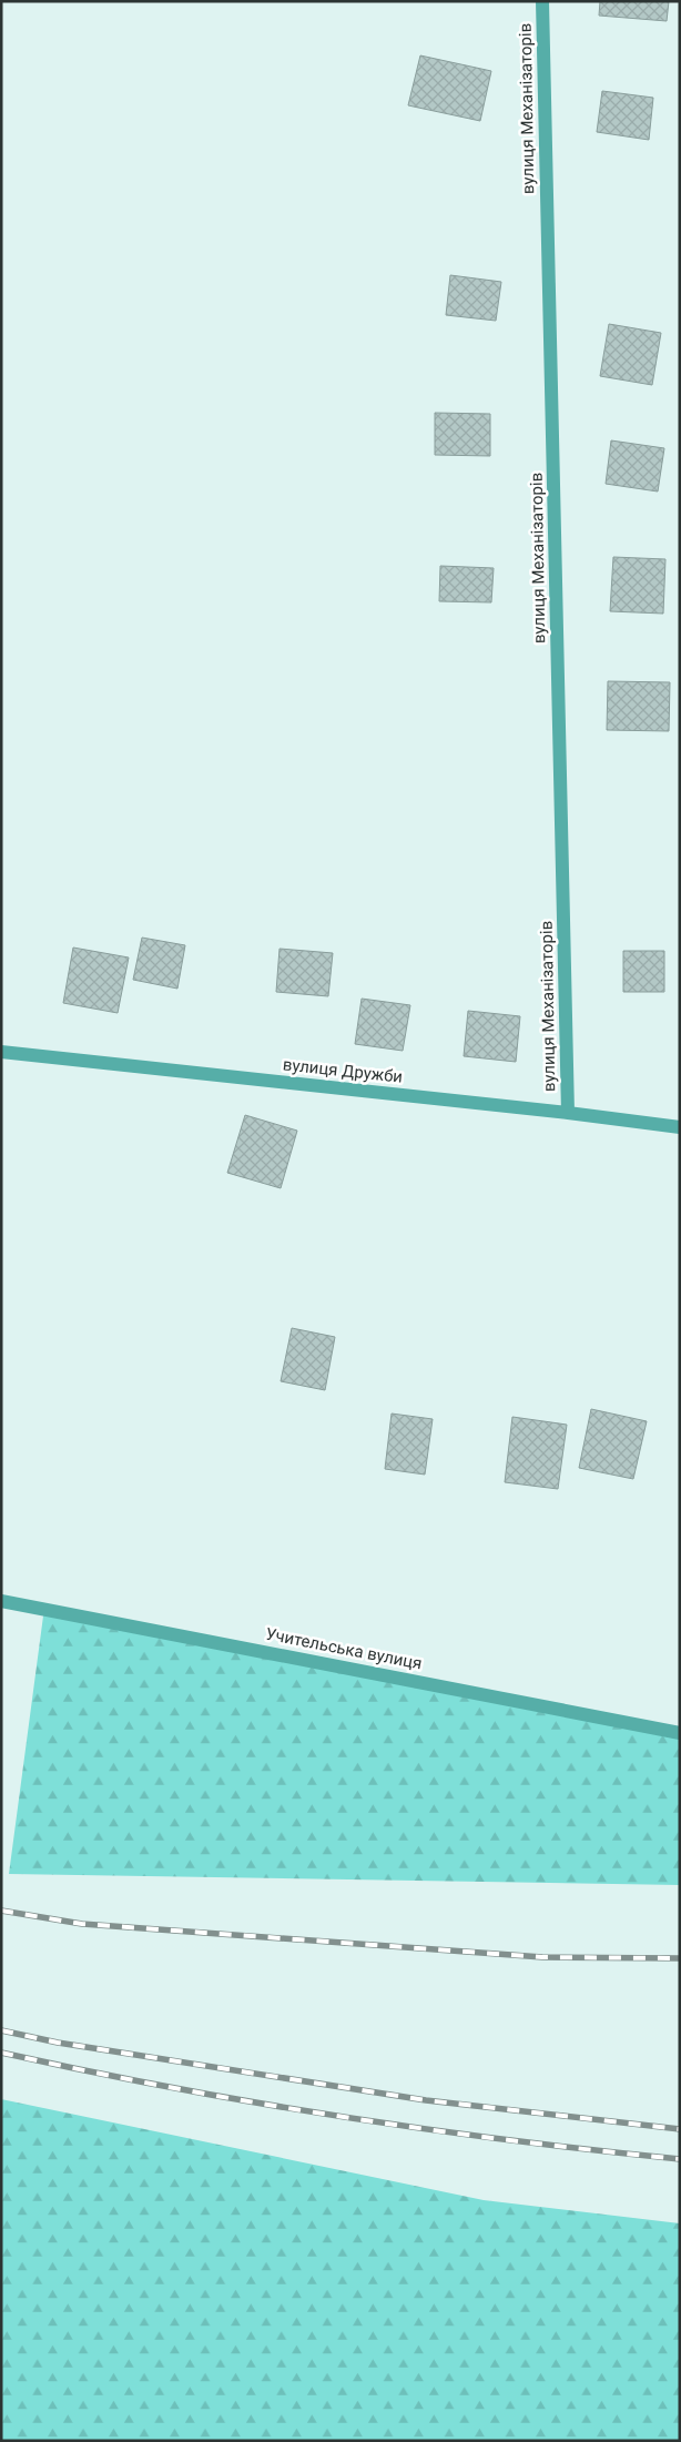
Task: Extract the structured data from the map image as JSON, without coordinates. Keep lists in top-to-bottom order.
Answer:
{
  "streets": {
    "street": ["вулиця Механізаторів", "вулиця Дружби", "Учительська вулиця"]
  },
  "crossings": [
    ["вулиця Механізаторів", "вулиця Дружби"]
  ]
}
